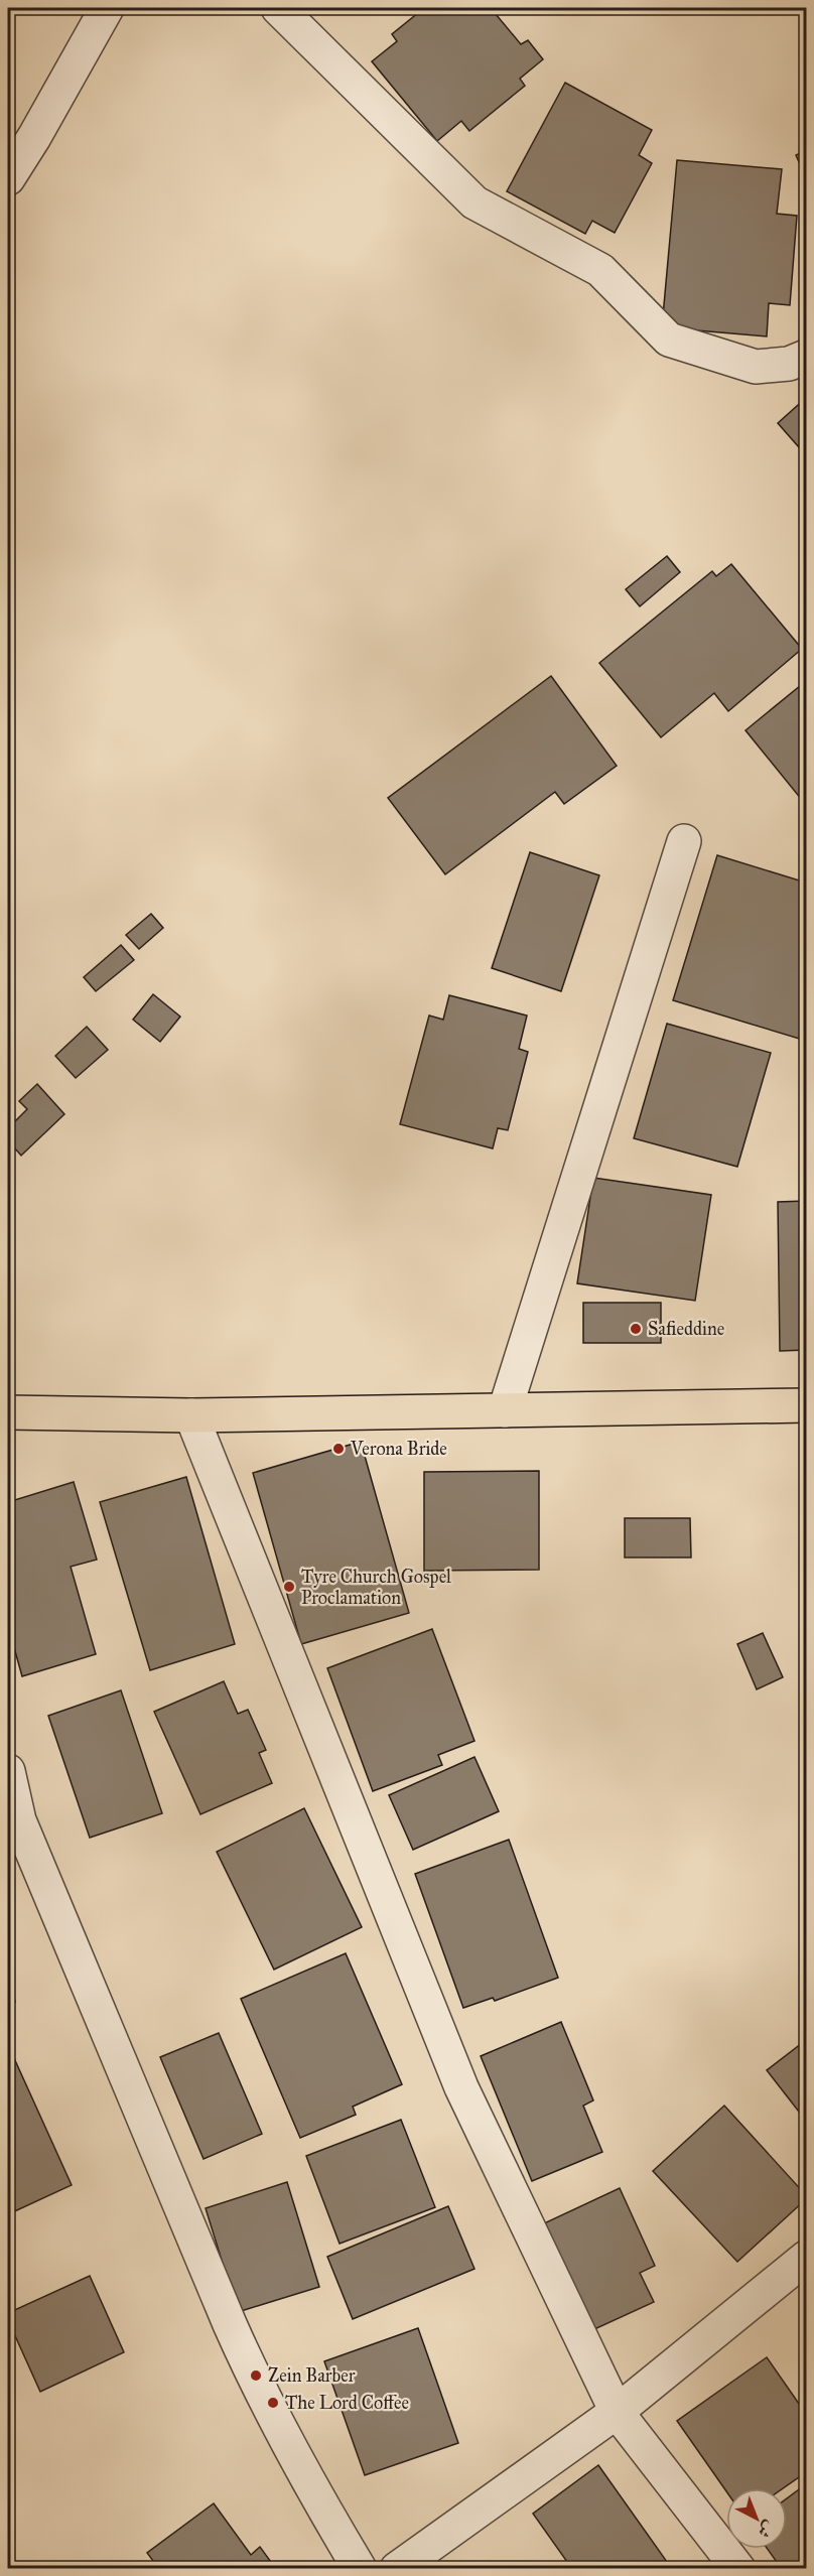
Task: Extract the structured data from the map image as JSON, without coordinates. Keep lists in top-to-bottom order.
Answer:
{
  "places": [
    "Safieddine",
    "Verona Bride",
    "Tyre Church Gospel Proclamation",
    "Zein Barber",
    "The Lord Coffee"
  ],
  "north": "bottom right"
}
